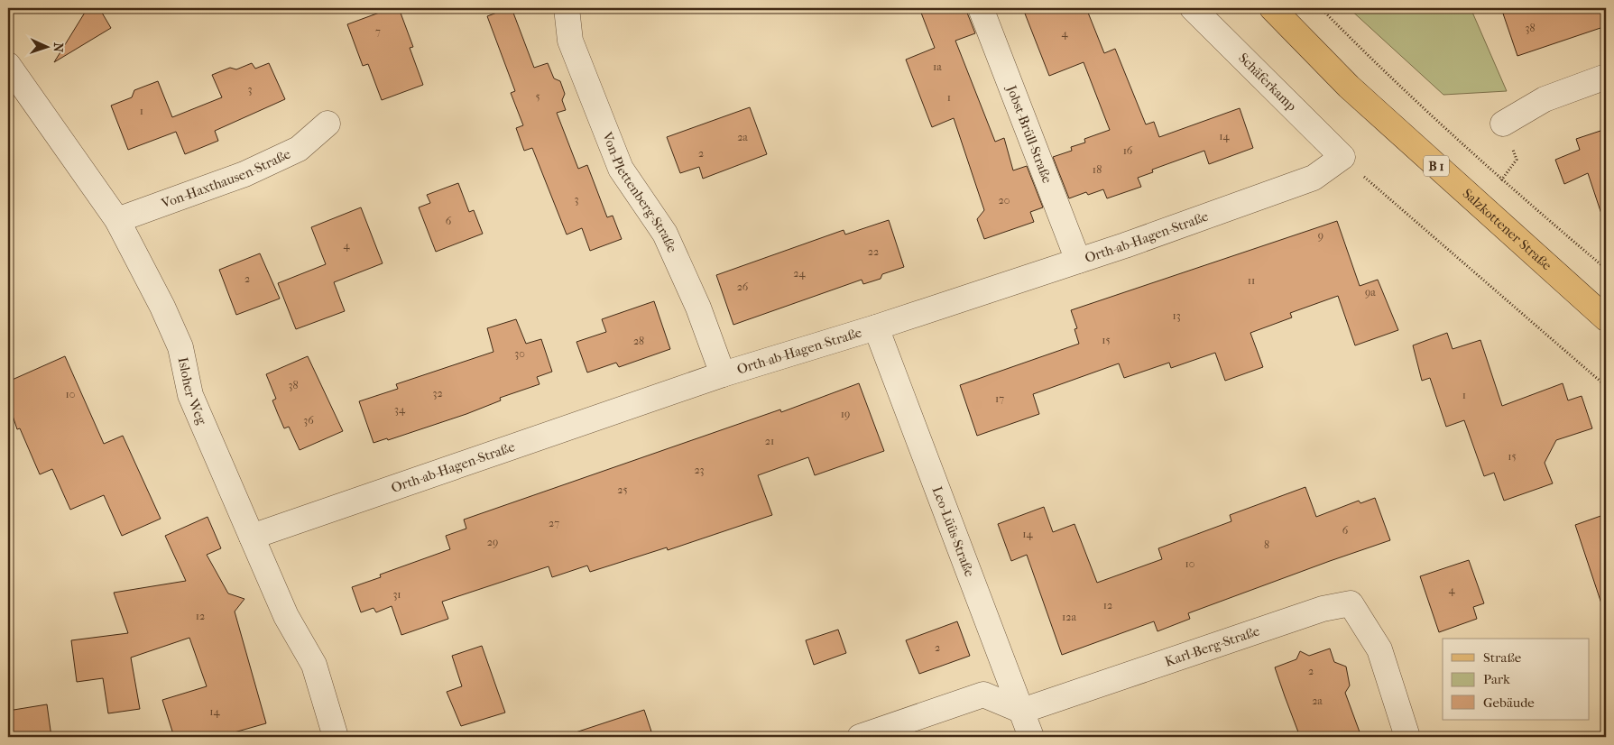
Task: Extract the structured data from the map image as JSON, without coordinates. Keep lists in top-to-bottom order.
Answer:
{
  "streets": {
    "main road": ["B 1", "Salzkottener Straße"],
    "street": [
      "Schäferkamp",
      "Jobst-Brüll-Straße",
      "Von-Haxthausen-Straße",
      "Von-Plettenberg-Straße",
      "Orth-ab-Hagen-Straße",
      "Isloher Weg",
      "Leo-Lüüs-Straße",
      "Karl-Berg-Straße"
    ]
  },
  "crossings": [
    ["Schäferkamp", "Orth-ab-Hagen-Straße"],
    ["Jobst-Brüll-Straße", "Orth-ab-Hagen-Straße"],
    ["Von-Haxthausen-Straße", "Isloher Weg"],
    ["Von-Plettenberg-Straße", "Orth-ab-Hagen-Straße"],
    ["Orth-ab-Hagen-Straße", "Isloher Weg"],
    ["Orth-ab-Hagen-Straße", "Leo-Lüüs-Straße"],
    ["Leo-Lüüs-Straße", "Karl-Berg-Straße"]
  ],
  "house_numbers": [
    "38",
    "7",
    "4",
    "1a",
    "3",
    "5",
    "1",
    "1",
    "14",
    "2a",
    "16",
    "2",
    "18",
    "3",
    "20",
    "6",
    "9",
    "4",
    "22",
    "24",
    "2",
    "11",
    "26",
    "9a",
    "13",
    "15",
    "28",
    "30",
    "38",
    "32",
    "10",
    "1",
    "17",
    "34",
    "19",
    "36",
    "21",
    "15",
    "23",
    "25",
    "27",
    "6",
    "14",
    "29",
    "8",
    "10",
    "4",
    "31",
    "12",
    "12",
    "12a",
    "2",
    "2",
    "2a",
    "14"
  ],
  "legend": ["Straße", "Park", "Gebäude"],
  "north": "right"
}
